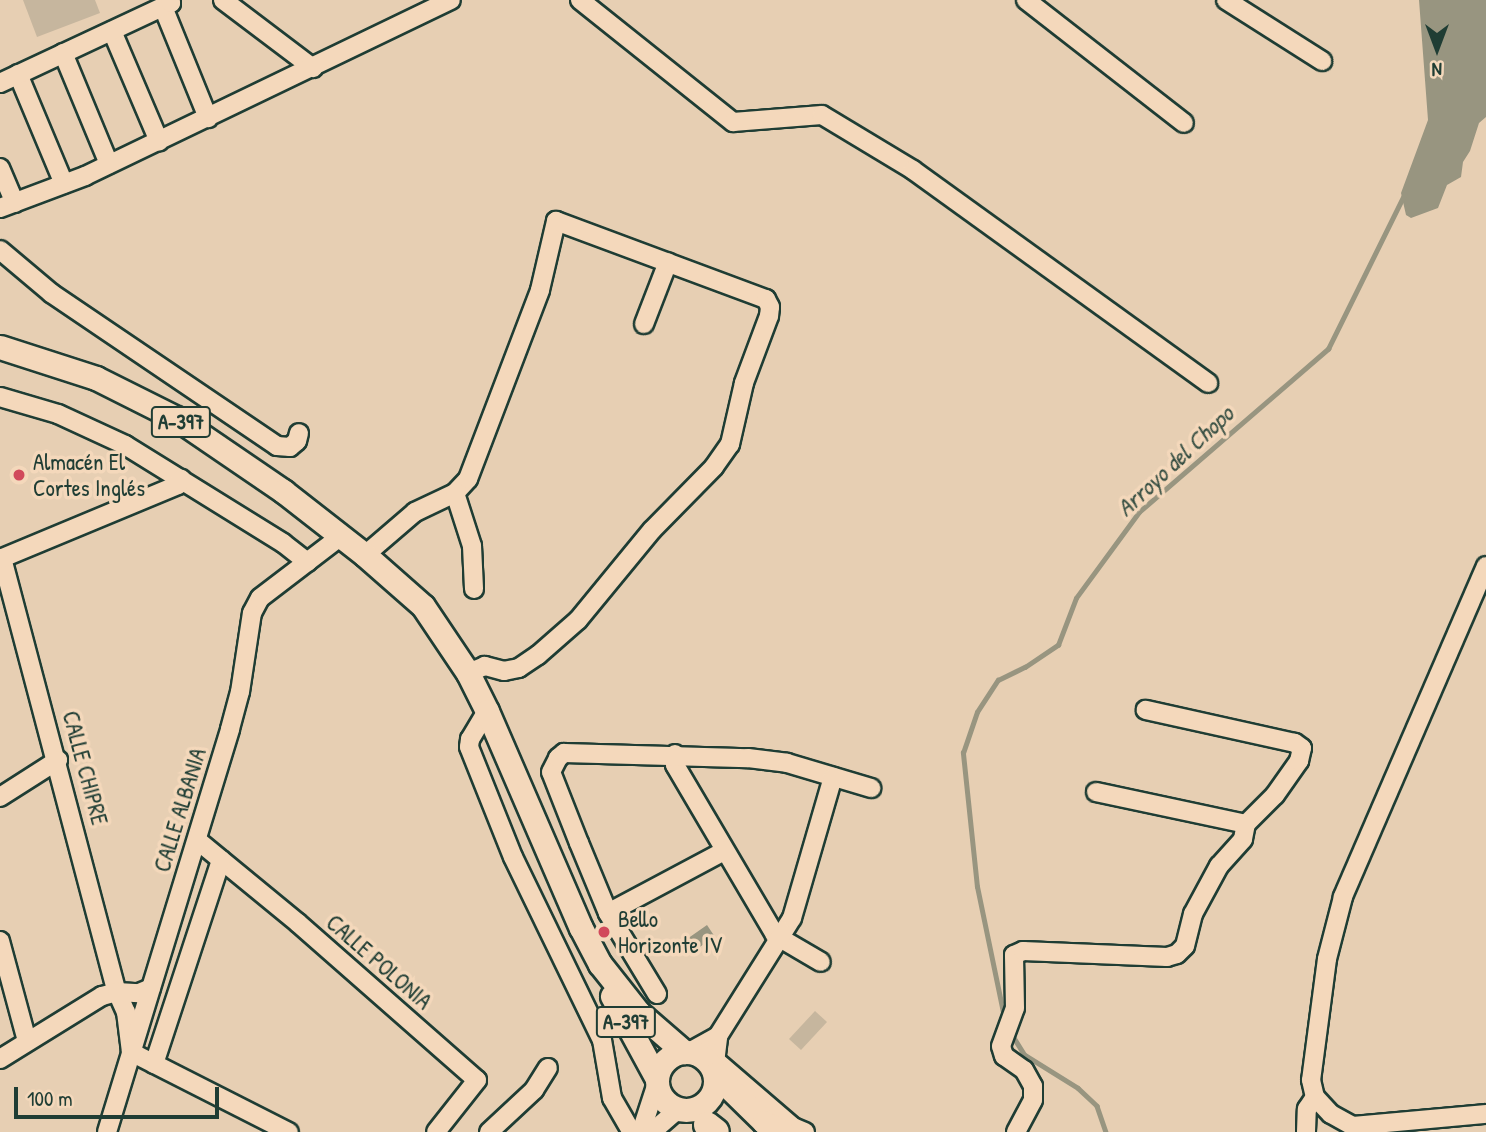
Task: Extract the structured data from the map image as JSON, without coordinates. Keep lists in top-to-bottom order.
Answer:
{
  "streets": {
    "main road": ["A-397"],
    "street": ["CALLE CHIPRE", "CALLE ALBANIA", "CALLE POLONIA"]
  },
  "crossings": [
    ["A-397", "CALLE ALBANIA"],
    ["CALLE CHIPRE", "CALLE ALBANIA"],
    ["CALLE ALBANIA", "CALLE POLONIA"]
  ],
  "water": ["Arroyo del Chopo"],
  "places": ["Almacén El Cortes Inglés", "Bello Horizonte IV"],
  "scale_bar": "100 m",
  "north": "bottom"
}
